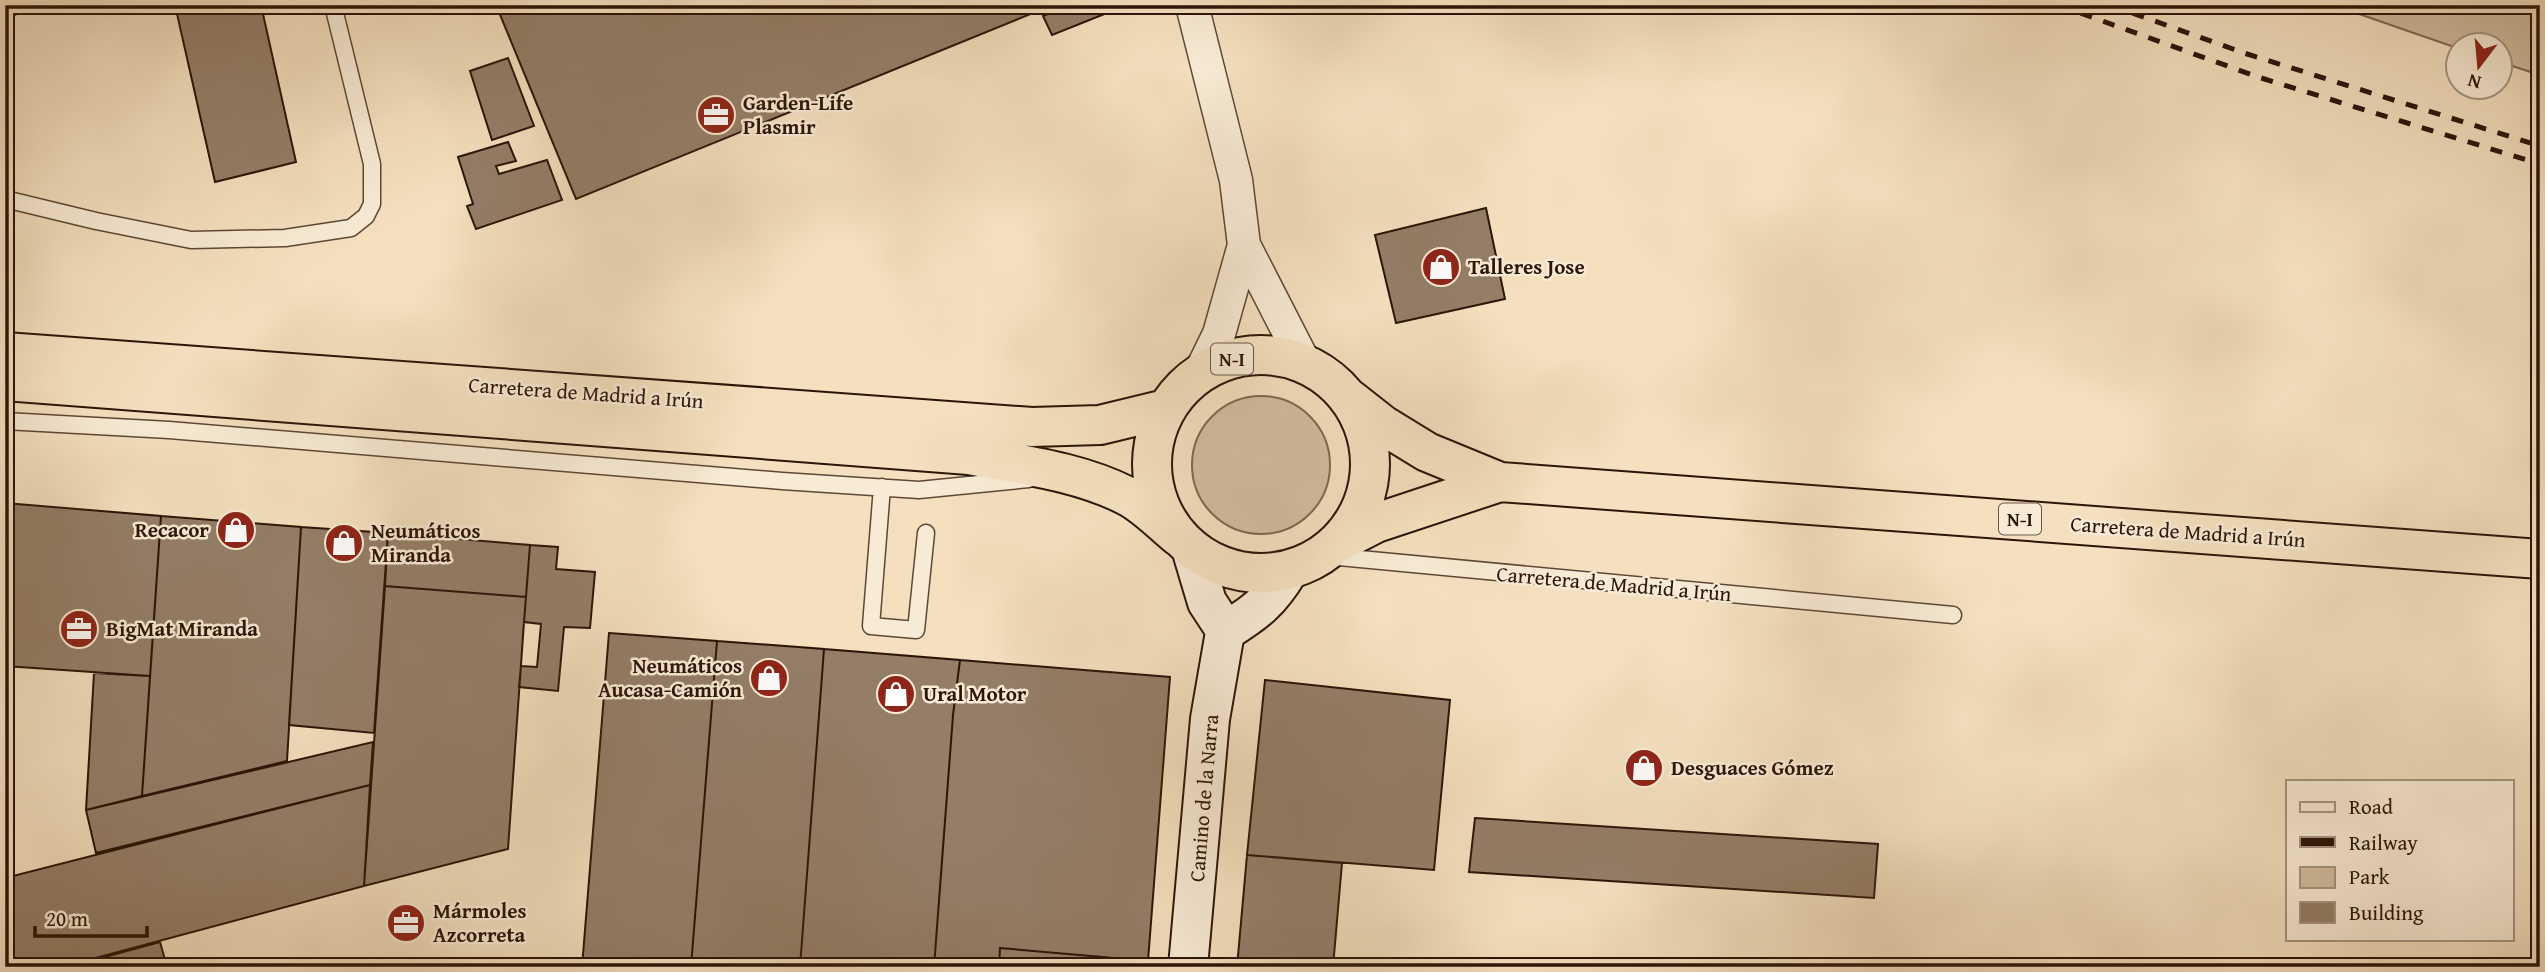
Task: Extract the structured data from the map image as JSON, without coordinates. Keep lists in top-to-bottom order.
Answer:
{
  "streets": {
    "highway": ["N-I", "Carretera de Madrid a Irún"],
    "street": ["Camino de la Narra"]
  },
  "crossings": [
    ["N-I", "Carretera de Madrid a Irún"]
  ],
  "places": {
    "office": ["Garden-Life Plasmir", "BigMat Miranda", "Mármoles Azcorreta"],
    "shop": [
      "Talleres Jose",
      "Recacor",
      "Neumáticos Miranda",
      "Neumáticos Aucasa-Camión",
      "Ural Motor",
      "Desguaces Gómez"
    ]
  },
  "legend": [
    "Road",
    "Railway",
    "Park",
    "Building"
  ],
  "scale_bar": "20 m",
  "north": "bottom"
}
